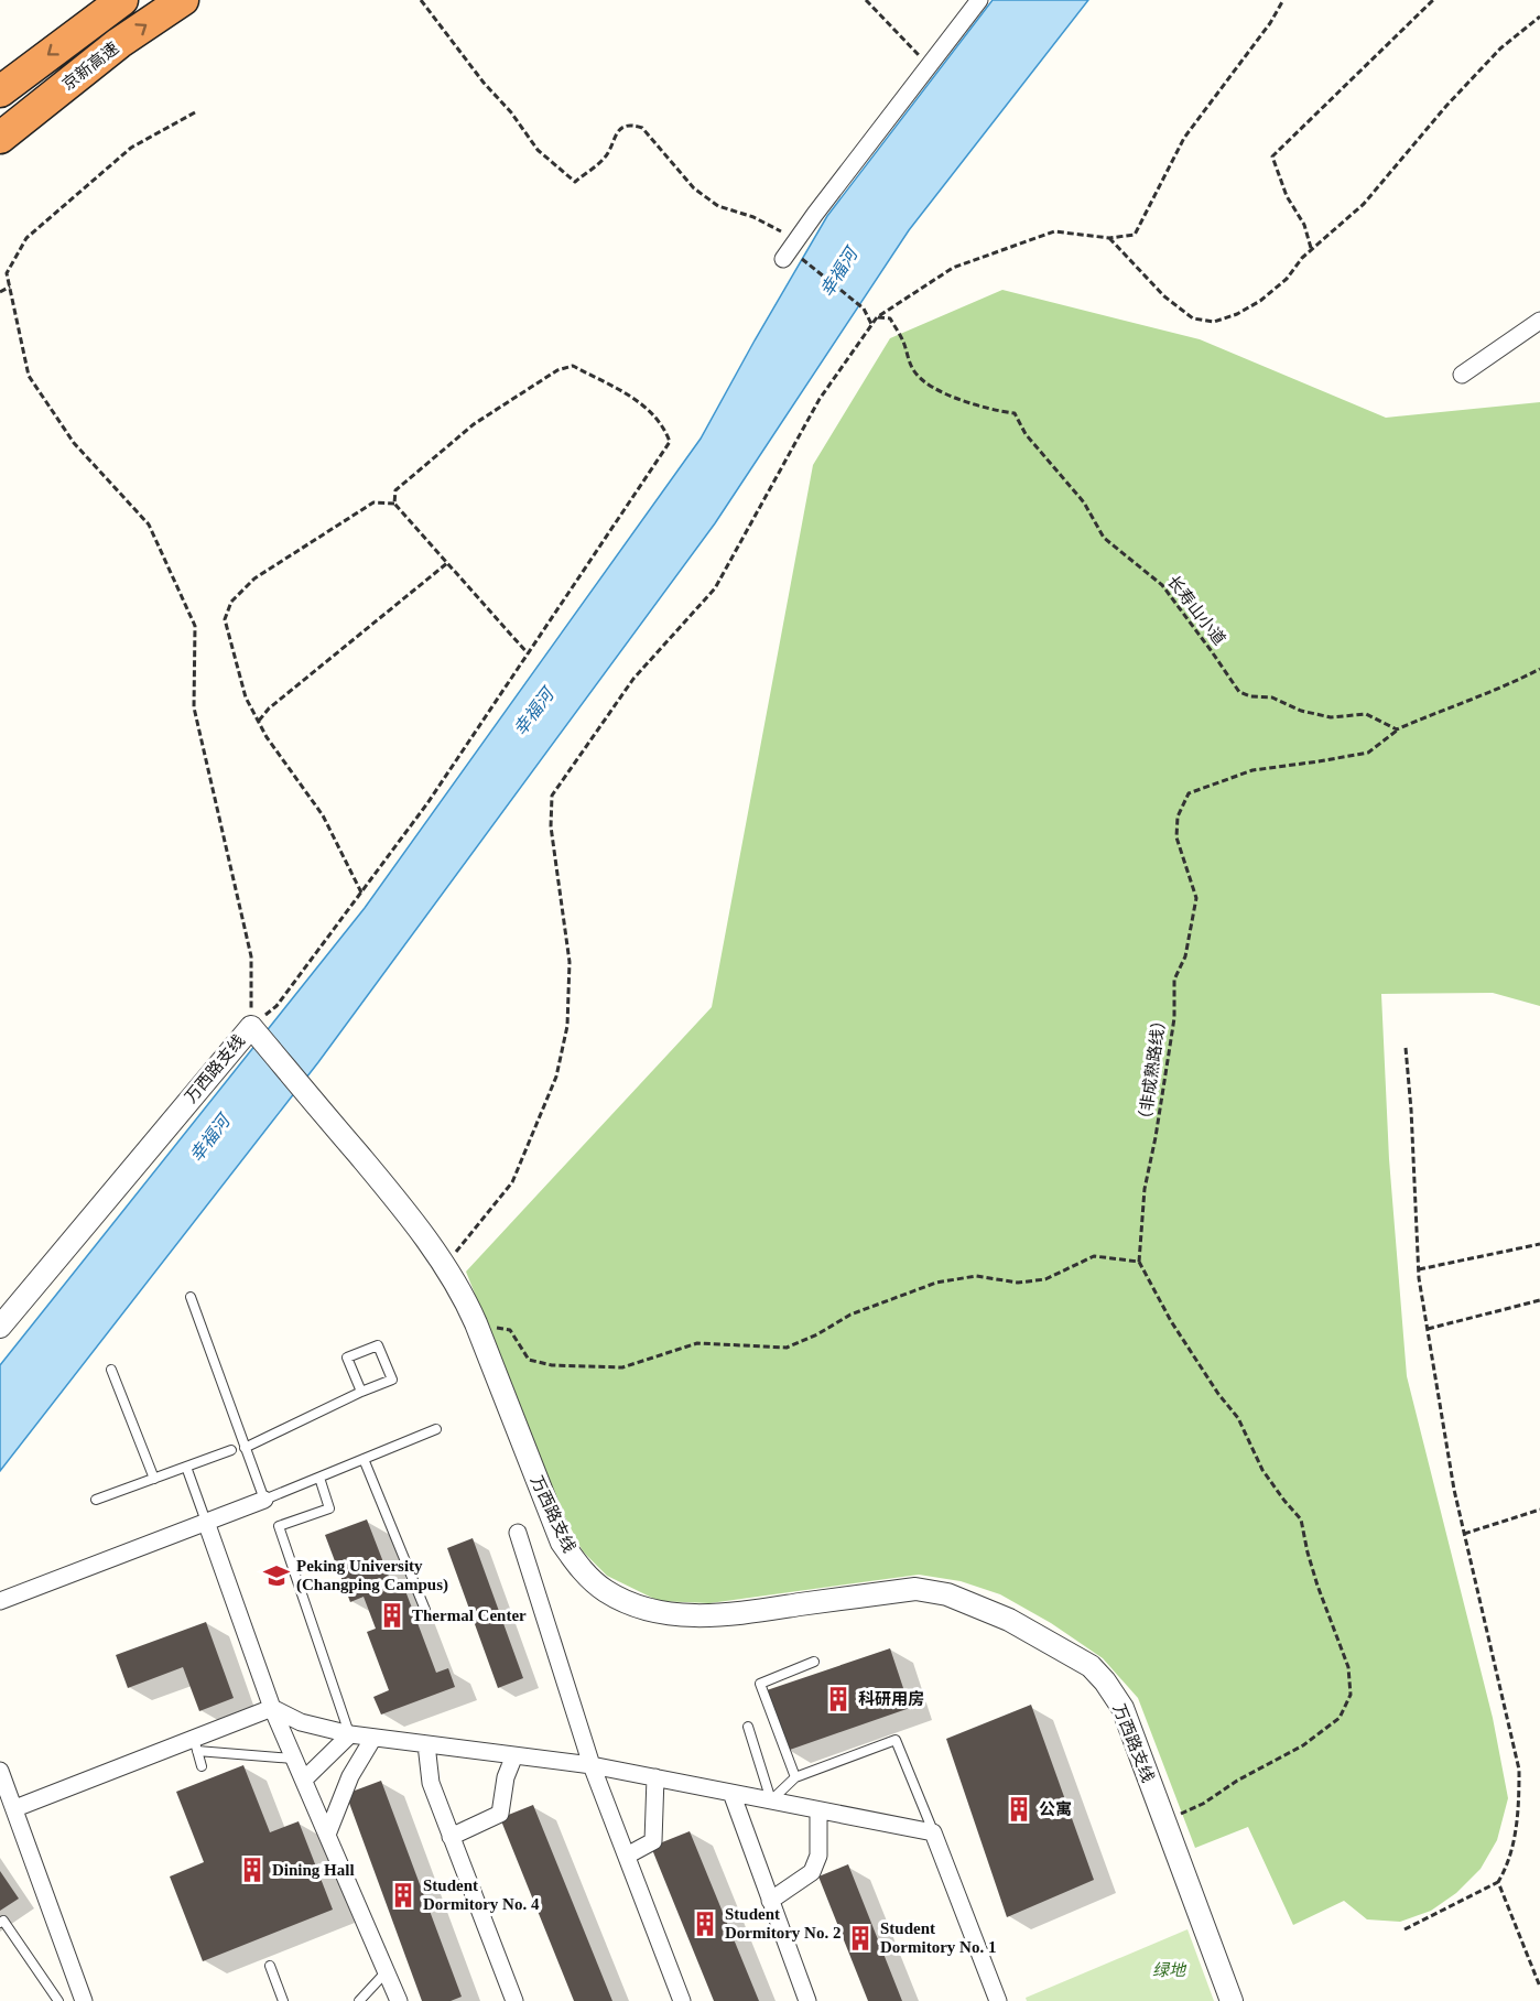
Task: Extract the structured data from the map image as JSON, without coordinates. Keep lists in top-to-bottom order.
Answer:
{
  "streets": {
    "highway": ["京新高速"],
    "street": ["万西路支线"],
    "path": ["长寿山小道", "（非成熟路线）"]
  },
  "crossings": [
    ["长寿山小道", "（非成熟路线）"]
  ],
  "water": ["幸福河"],
  "parks": ["绿地"],
  "places": {
    "school or university": ["Peking University (Changping Campus)"],
    "building": [
      "Thermal Center",
      "科研用房",
      "公寓",
      "Dining Hall",
      "Student Dormitory No. 4",
      "Student Dormitory No. 2",
      "Student Dormitory No. 1"
    ]
  }
}
